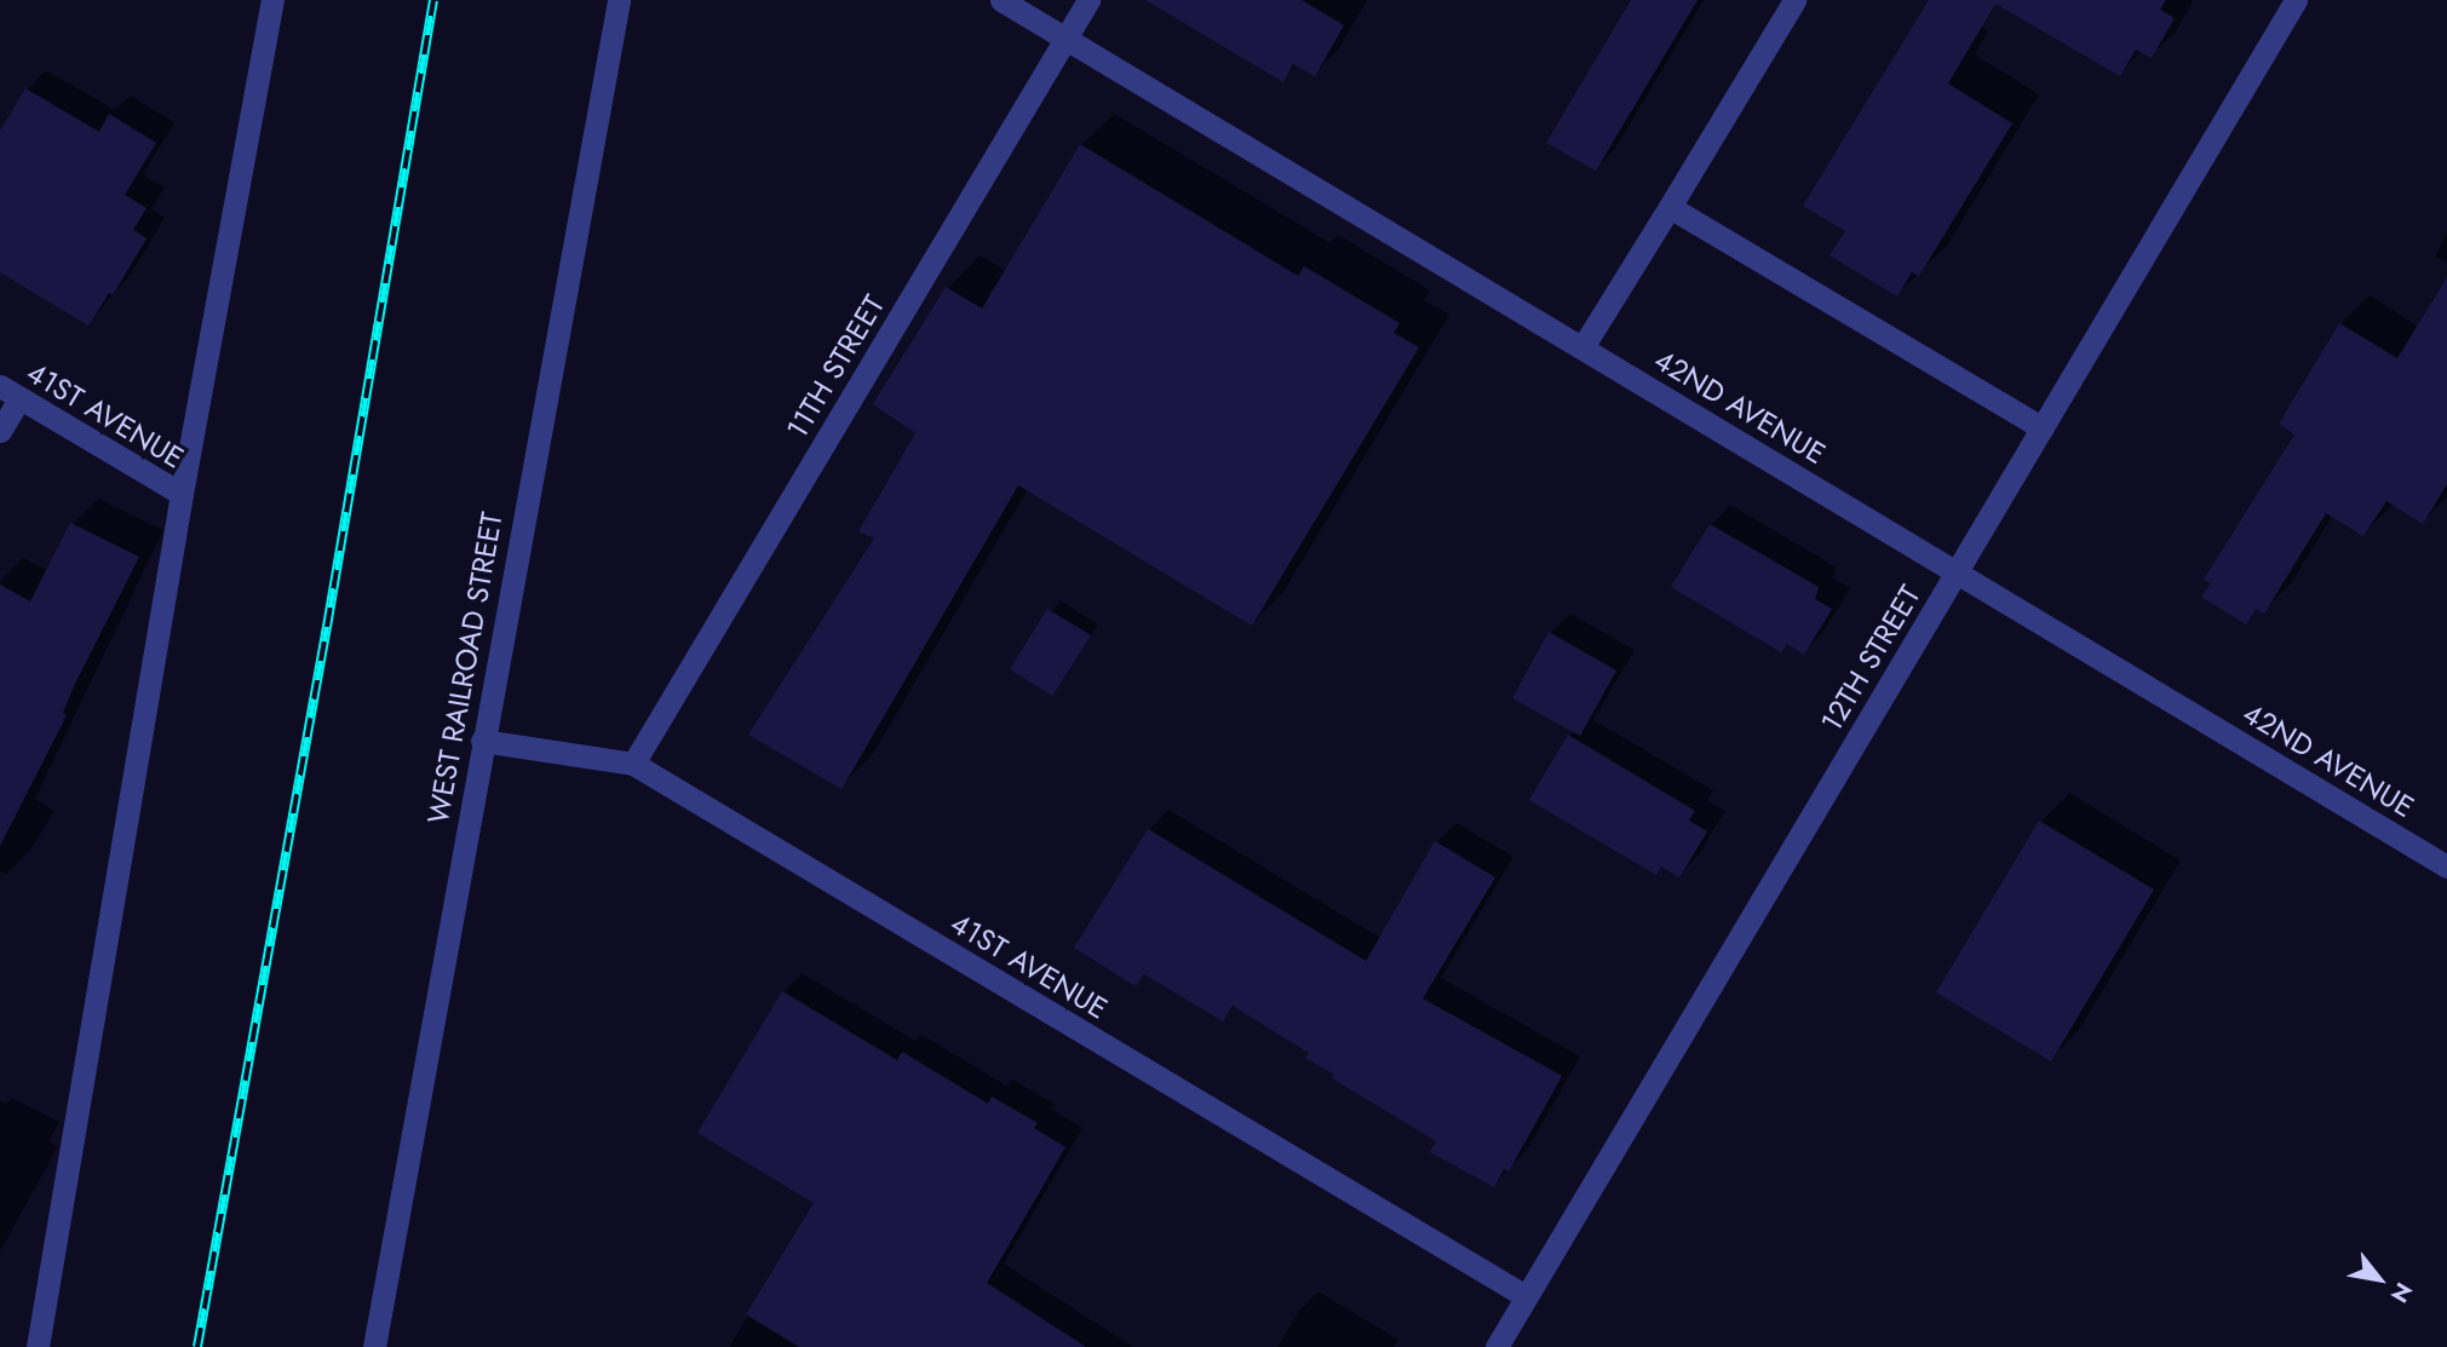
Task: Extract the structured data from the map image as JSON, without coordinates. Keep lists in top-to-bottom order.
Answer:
{
  "streets": {
    "street": [
      "11TH STREET",
      "42ND AVENUE",
      "41ST AVENUE",
      "12TH STREET",
      "WEST RAILROAD STREET"
    ]
  },
  "crossings": [
    ["11TH STREET", "42ND AVENUE"],
    ["11TH STREET", "41ST AVENUE"],
    ["42ND AVENUE", "12TH STREET"],
    ["41ST AVENUE", "12TH STREET"],
    ["41ST AVENUE", "WEST RAILROAD STREET"]
  ],
  "north": "bottom right"
}
